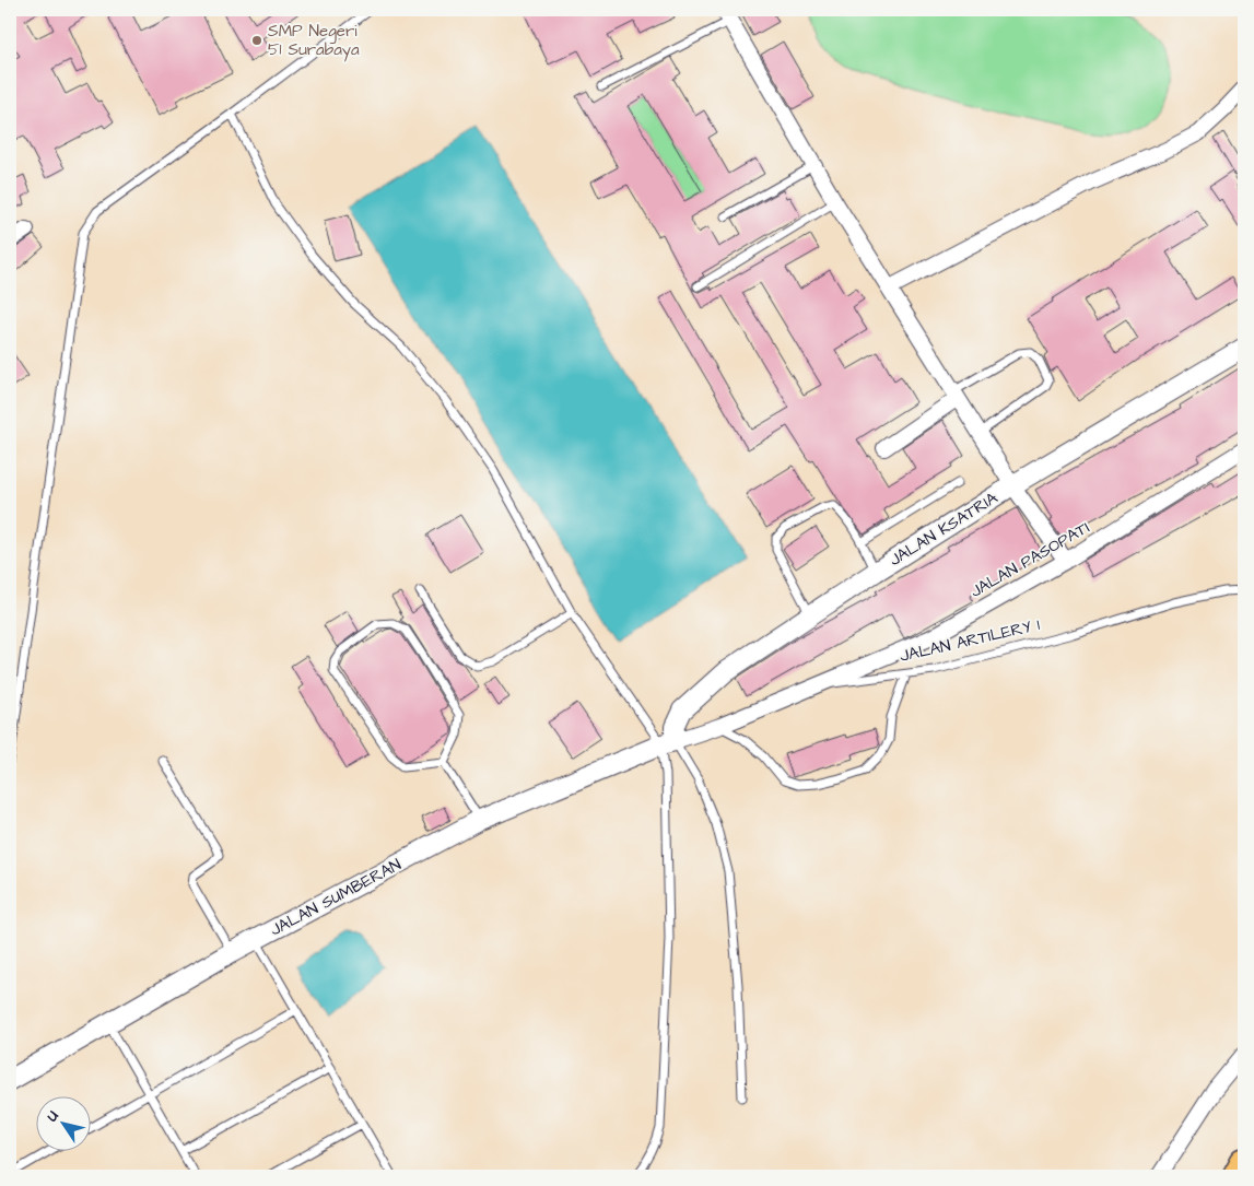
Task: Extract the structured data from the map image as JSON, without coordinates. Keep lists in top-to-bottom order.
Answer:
{
  "streets": {
    "street": [
      "JALAN KSATRIA",
      "JALAN PASOPATI",
      "JALAN ARTILERY 1",
      "JALAN SUMBERAN"
    ]
  },
  "crossings": [
    ["JALAN KSATRIA", "JALAN ARTILERY 1"],
    ["JALAN KSATRIA", "JALAN SUMBERAN"],
    ["JALAN PASOPATI", "JALAN ARTILERY 1"],
    ["JALAN ARTILERY 1", "JALAN SUMBERAN"]
  ],
  "places": ["SMP Negeri 51 Surabaya"],
  "north": "top left"
}
